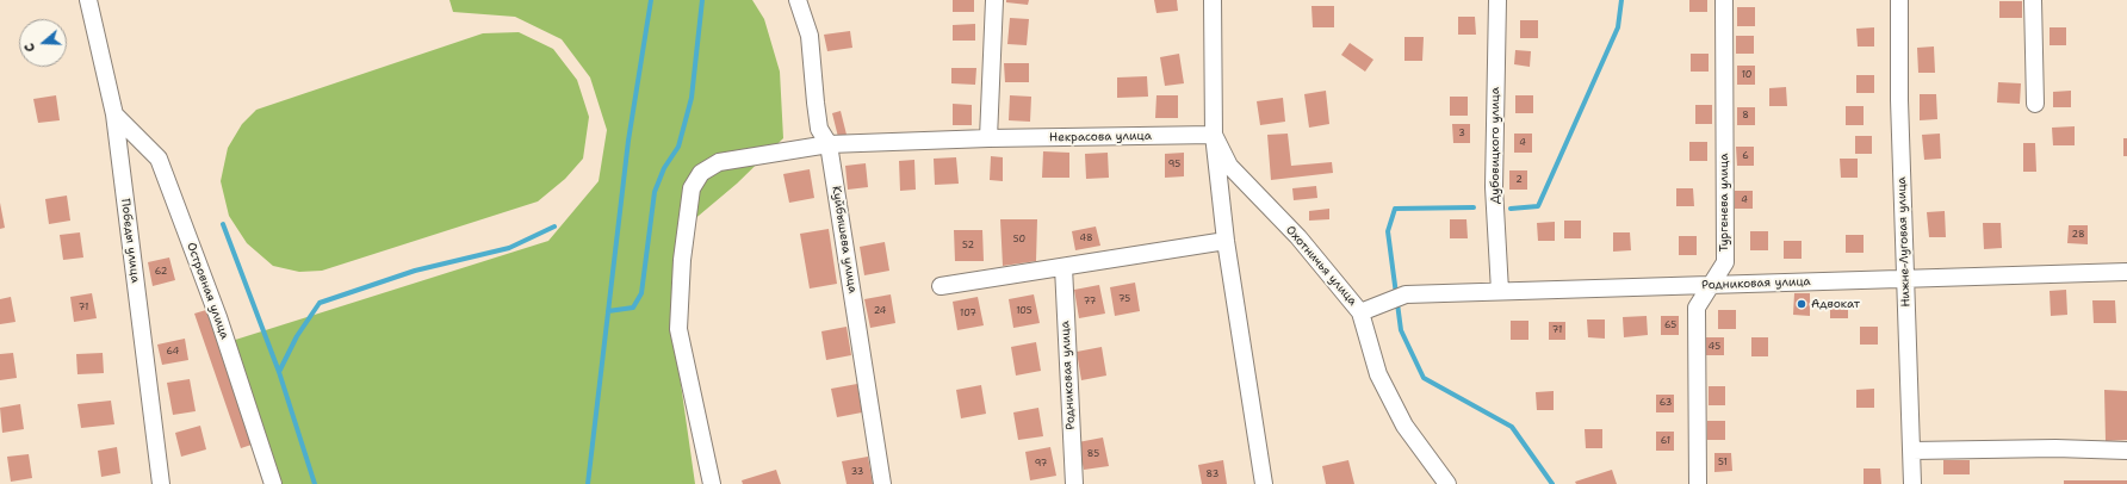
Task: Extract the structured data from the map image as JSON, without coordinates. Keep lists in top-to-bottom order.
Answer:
{
  "streets": {
    "street": [
      "Некрасова улица",
      "Дубовицкого улица",
      "Тургенева улица",
      "Куйбышева улица",
      "Победы улица",
      "Нижне-Луговая улица",
      "Охотничья улица",
      "Родниковая улица",
      "Островная улица"
    ]
  },
  "crossings": [
    ["Некрасова улица", "Куйбышева улица"],
    ["Некрасова улица", "Охотничья улица"],
    ["Дубовицкого улица", "Родниковая улица"],
    ["Тургенева улица", "Родниковая улица"],
    ["Победы улица", "Островная улица"],
    ["Нижне-Луговая улица", "Родниковая улица"],
    ["Охотничья улица", "Родниковая улица"]
  ],
  "places": ["Адвокат"],
  "house_numbers": [
    "10",
    "8",
    "3",
    "4",
    "6",
    "95",
    "2",
    "4",
    "28",
    "48",
    "50",
    "52",
    "62",
    "75",
    "77",
    "71",
    "24",
    "105",
    "107",
    "65",
    "71",
    "45",
    "64",
    "63",
    "61",
    "85",
    "51",
    "97",
    "33",
    "83"
  ],
  "north": "left"
}
